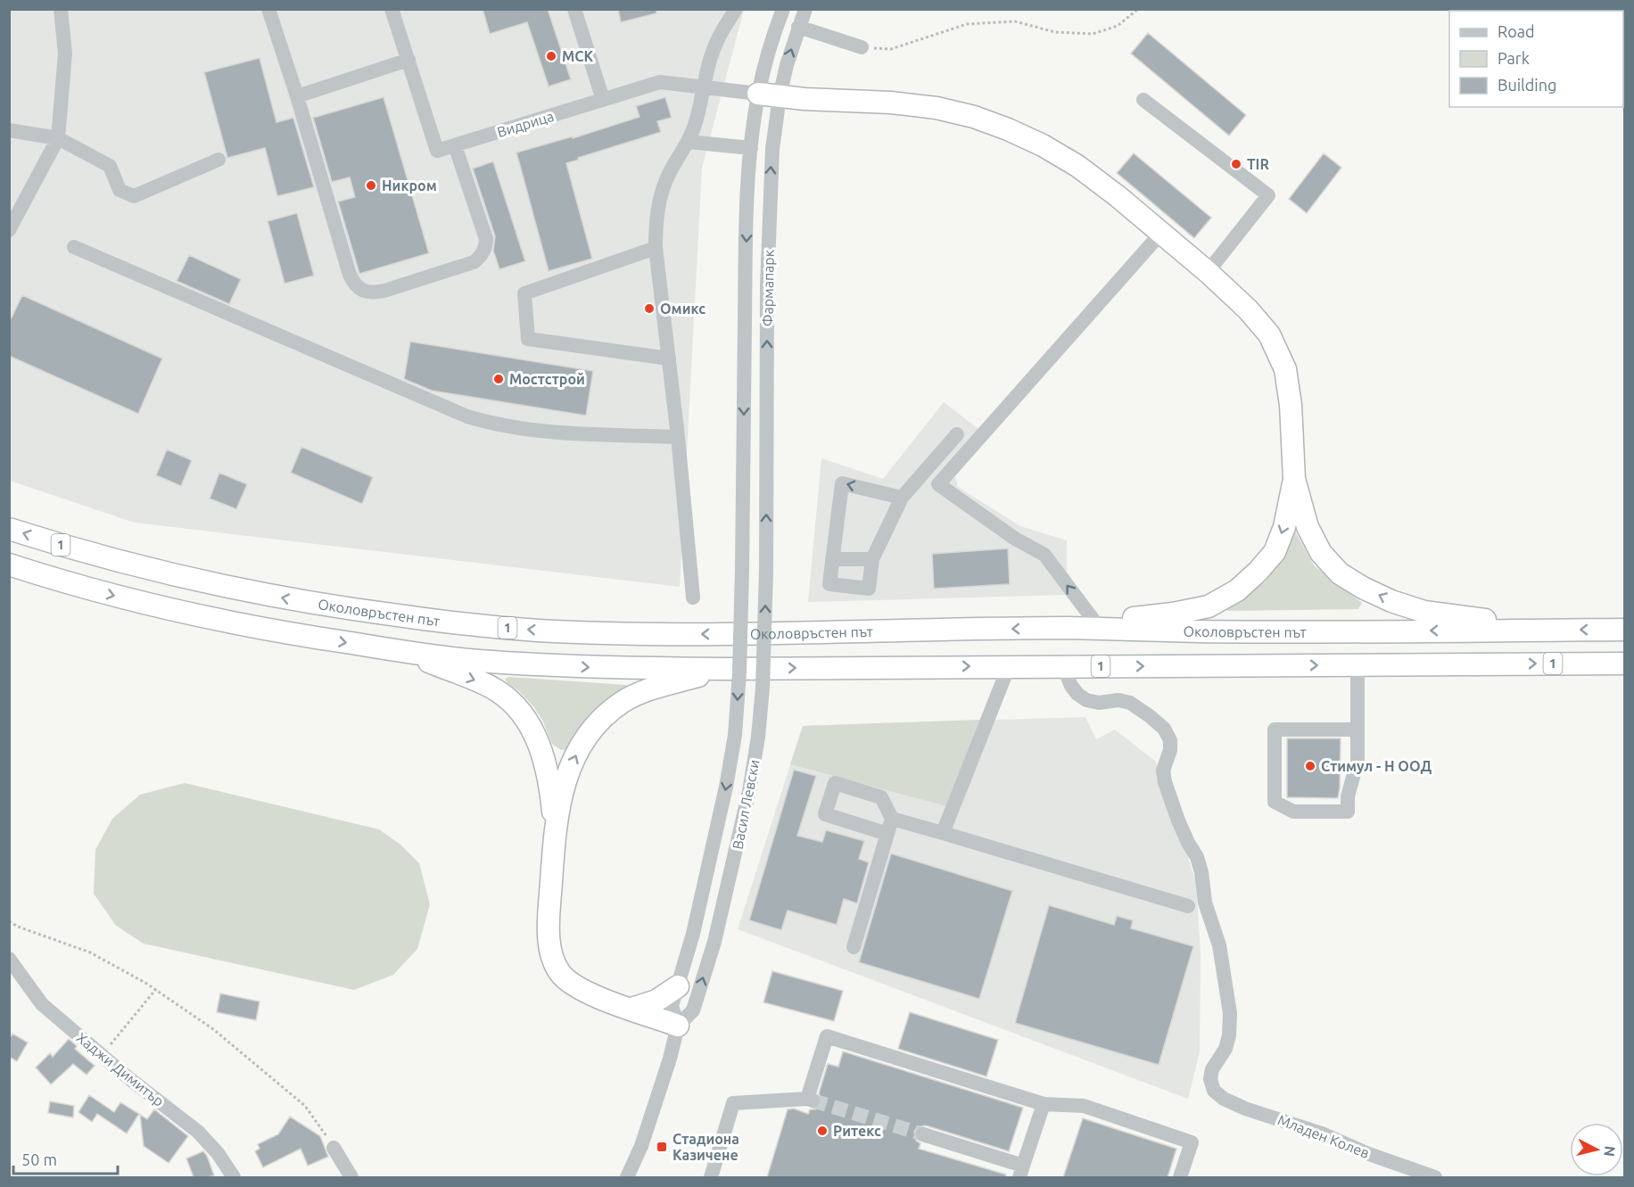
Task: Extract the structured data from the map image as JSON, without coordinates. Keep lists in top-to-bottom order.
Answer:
{
  "streets": {
    "highway": ["1", "Околовръстен път"],
    "street": [
      "Видрица",
      "Фармапарк",
      "Васил Левски",
      "Хаджи Димитър",
      "Младен Колев"
    ]
  },
  "crossings": [
    ["Видрица", "Фармапарк"],
    ["Фармапарк", "Васил Левски"],
    ["1", "Младен Колев"]
  ],
  "places": {
    "other": [
      "МСК",
      "TIR",
      "Никром",
      "Омикс",
      "Мостстрой",
      "Стимул - Н ООД",
      "Ритекс"
    ],
    "transit": ["Стадиона Казичене"]
  },
  "legend": ["Road", "Park", "Building"],
  "scale_bar": "50 m",
  "north": "right"
}
